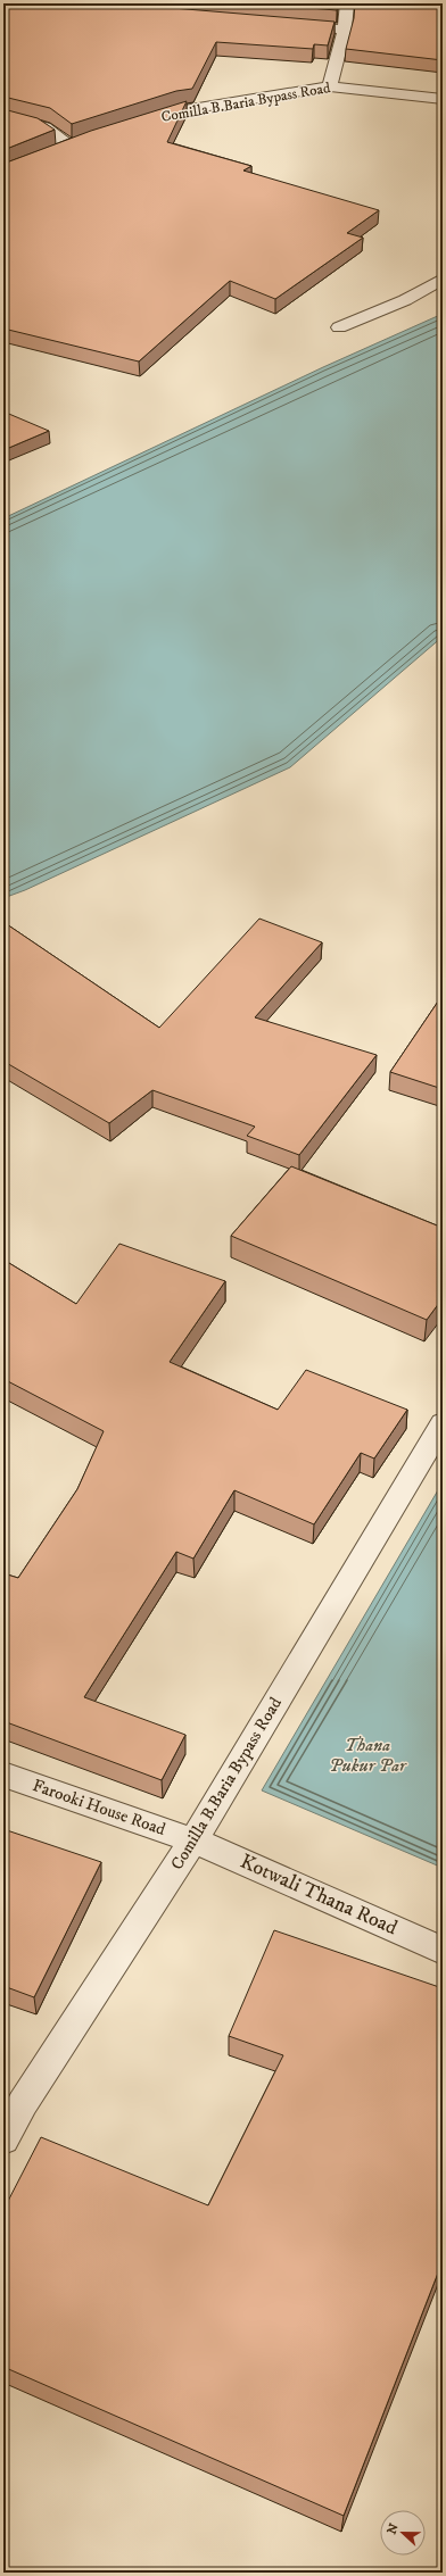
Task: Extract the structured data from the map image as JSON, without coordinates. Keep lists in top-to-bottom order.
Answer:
{
  "streets": {
    "street": ["Comilla B.Baria Bypass Road", "Farooki House Road", "Kotwali Thana Road"]
  },
  "crossings": [
    ["Comilla B.Baria Bypass Road", "Farooki House Road"],
    ["Comilla B.Baria Bypass Road", "Kotwali Thana Road"],
    ["Farooki House Road", "Kotwali Thana Road"]
  ],
  "water": ["Thana Pukur Par"],
  "north": "left"
}
